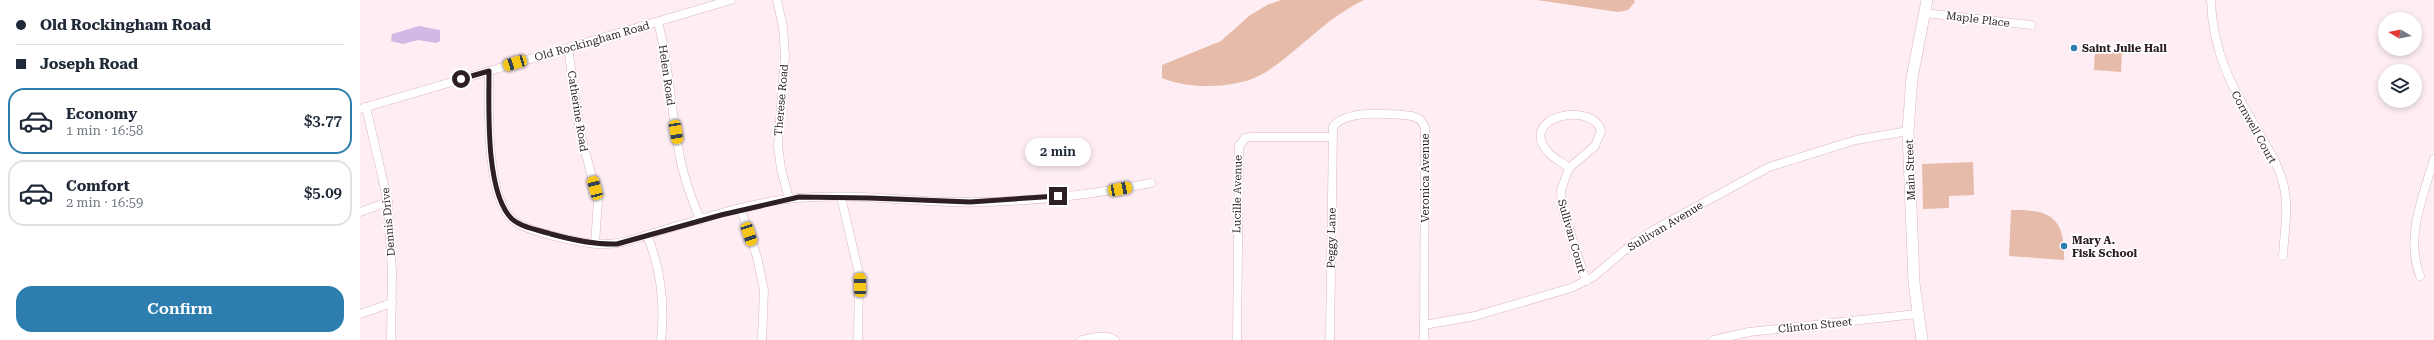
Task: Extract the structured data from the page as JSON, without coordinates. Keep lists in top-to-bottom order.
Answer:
{
  "streets": {
    "main road": ["Main Street"],
    "street": [
      "Maple Place",
      "Old Rockingham Road",
      "Helen Road",
      "Therese Road",
      "Catherine Road",
      "Cornwell Court",
      "Veronica Avenue",
      "Lucille Avenue",
      "Dennis Drive",
      "Sullivan Avenue",
      "Sullivan Court",
      "Peggy Lane",
      "Clinton Street"
    ]
  },
  "crossings": [
    ["Maple Place", "Main Street"],
    ["Old Rockingham Road", "Helen Road"],
    ["Old Rockingham Road", "Catherine Road"],
    ["Old Rockingham Road", "Dennis Drive"],
    ["Main Street", "Sullivan Avenue"],
    ["Main Street", "Clinton Street"],
    ["Veronica Avenue", "Lucille Avenue"],
    ["Veronica Avenue", "Sullivan Avenue"],
    ["Veronica Avenue", "Peggy Lane"],
    ["Lucille Avenue", "Peggy Lane"],
    ["Sullivan Avenue", "Sullivan Court"]
  ],
  "places": ["Saint Julie Hall", "Mary A. Fisk School"],
  "north": "left",
  "page": {
    "banner": ["Old Rockingham Road", "Joseph Road"],
    "list": [
      {
        "name": "Economy",
        "note": "1 min · 16:58",
        "value": "$3.77"
      },
      {
        "name": "Comfort",
        "note": "2 min · 16:59",
        "value": "$5.09"
      }
    ],
    "bubble": "2 min",
    "buttons": "Confirm"
  }
}
